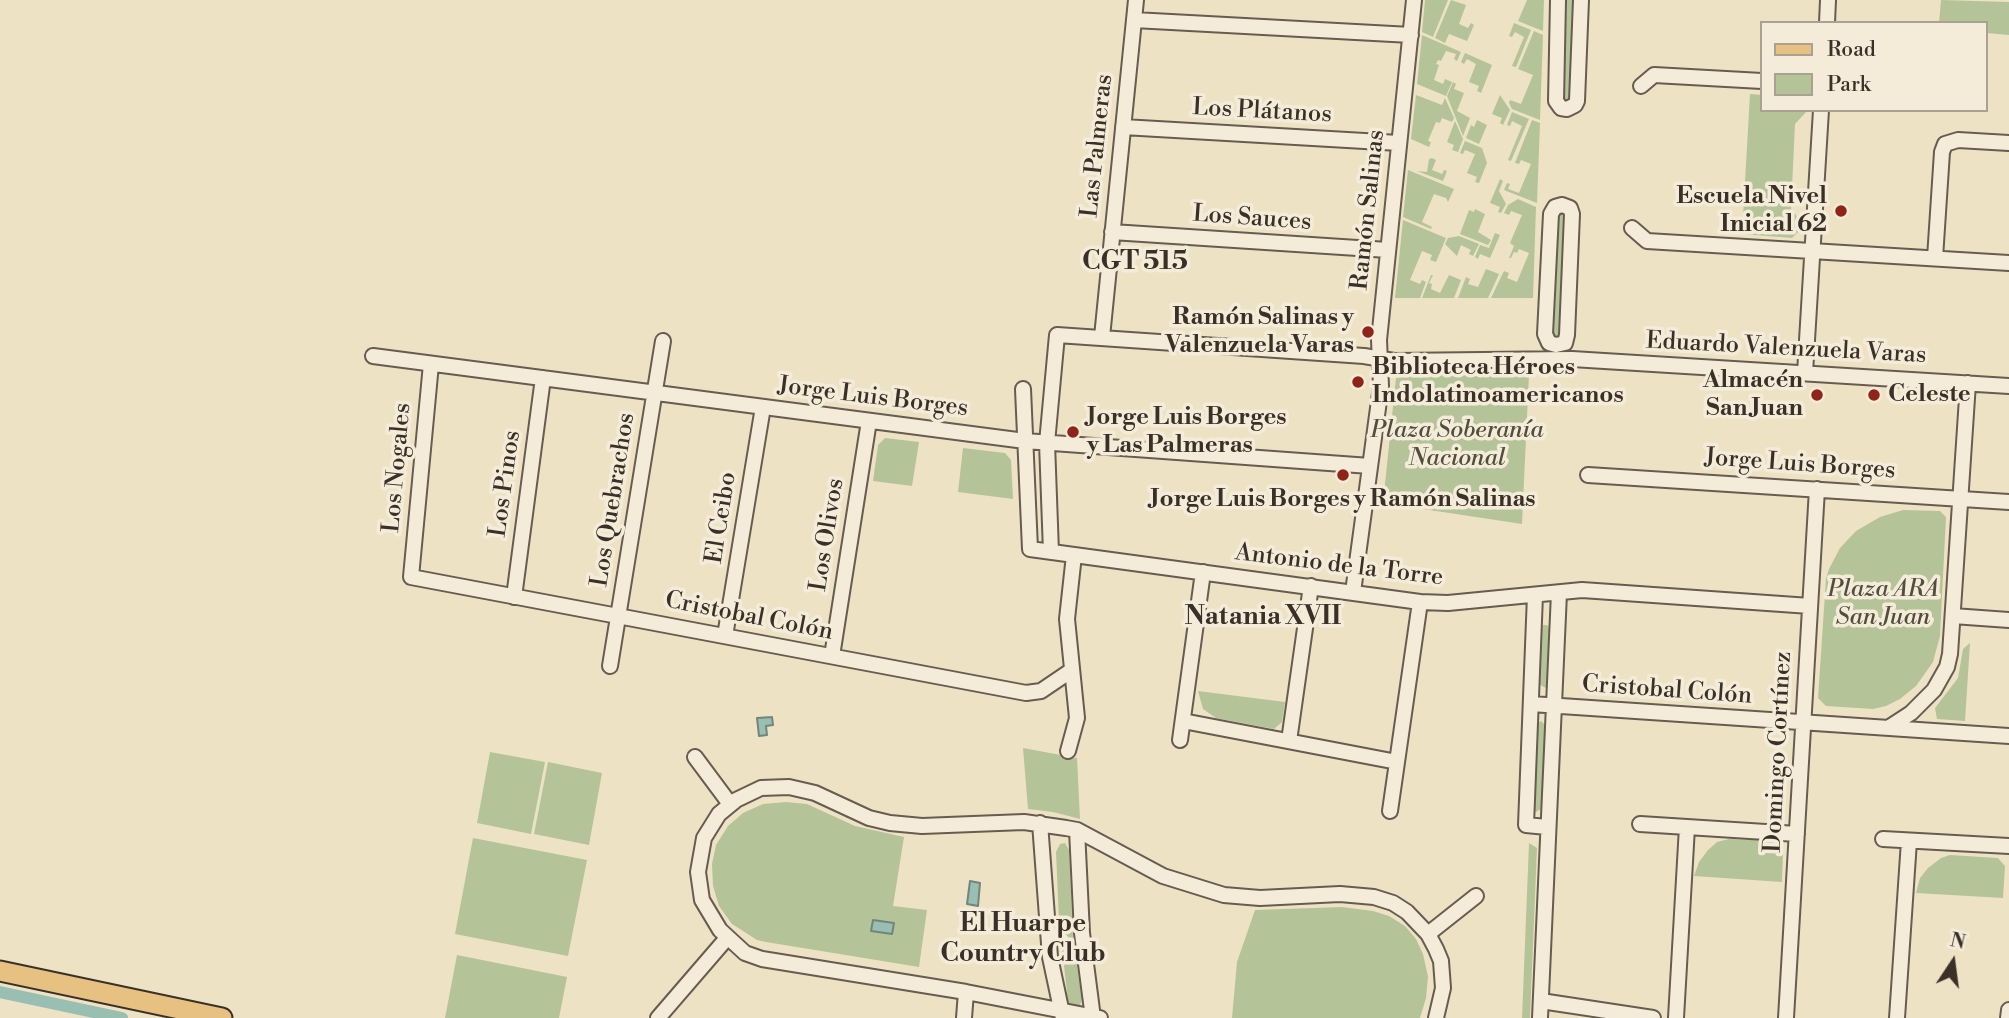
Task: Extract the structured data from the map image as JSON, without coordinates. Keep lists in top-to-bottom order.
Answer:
{
  "streets": {
    "street": [
      "Los Plátanos",
      "Las Palmeras",
      "Ramón Salinas",
      "Los Sauces",
      "Eduardo Valenzuela Varas",
      "Jorge Luis Borges",
      "Los Nogales",
      "Los Pinos",
      "Los Quebrachos",
      "El Ceibo",
      "Los Olivos",
      "Antonio de la Torre",
      "Cristobal Colón",
      "Domingo Cortínez"
    ]
  },
  "crossings": [
    ["Los Plátanos", "Las Palmeras"],
    ["Los Plátanos", "Ramón Salinas"],
    ["Las Palmeras", "Los Sauces"],
    ["Las Palmeras", "Eduardo Valenzuela Varas"],
    ["Ramón Salinas", "Los Sauces"],
    ["Ramón Salinas", "Eduardo Valenzuela Varas"],
    ["Ramón Salinas", "Jorge Luis Borges"],
    ["Ramón Salinas", "Antonio de la Torre"],
    ["Eduardo Valenzuela Varas", "Jorge Luis Borges"],
    ["Jorge Luis Borges", "Los Nogales"],
    ["Jorge Luis Borges", "Los Pinos"],
    ["Jorge Luis Borges", "Los Quebrachos"],
    ["Jorge Luis Borges", "El Ceibo"],
    ["Jorge Luis Borges", "Los Olivos"],
    ["Jorge Luis Borges", "Antonio de la Torre"],
    ["Jorge Luis Borges", "Domingo Cortínez"],
    ["Los Nogales", "Cristobal Colón"],
    ["Los Pinos", "Cristobal Colón"],
    ["Los Quebrachos", "Cristobal Colón"],
    ["El Ceibo", "Cristobal Colón"],
    ["Los Olivos", "Cristobal Colón"],
    ["Antonio de la Torre", "Domingo Cortínez"],
    ["Cristobal Colón", "Domingo Cortínez"]
  ],
  "districts": ["CGT 515", "Natania XVII", "El Huarpe Country Club"],
  "parks": ["Plaza Soberanía Nacional", "Plaza ARA San Juan"],
  "places": [
    "Escuela Nivel Inicial 62",
    "Ramón Salinas y Valenzuela Varas",
    "Biblioteca Héroes Indolatinoamericanos",
    "Almacén San Juan",
    "Celeste",
    "Jorge Luis Borges y Las Palmeras",
    "Jorge Luis Borges y Ramón Salinas"
  ],
  "legend": ["Road", "Park"],
  "north": "top"
}
